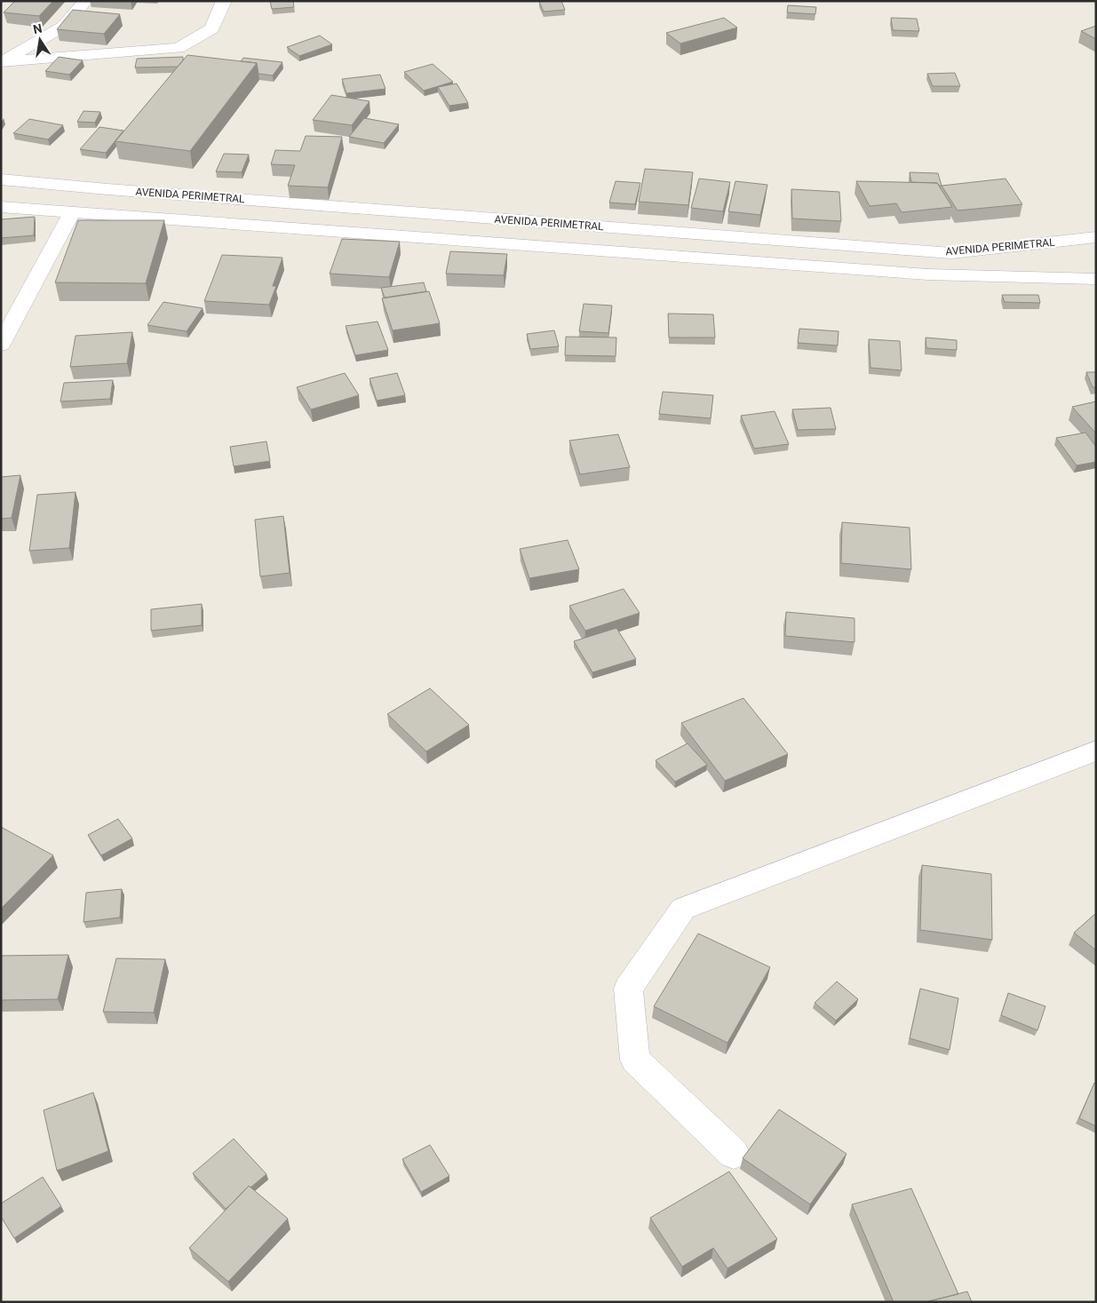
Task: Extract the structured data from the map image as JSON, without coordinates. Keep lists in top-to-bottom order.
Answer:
{
  "streets": {
    "main road": ["AVENIDA PERIMETRAL"]
  },
  "north": "top"
}
